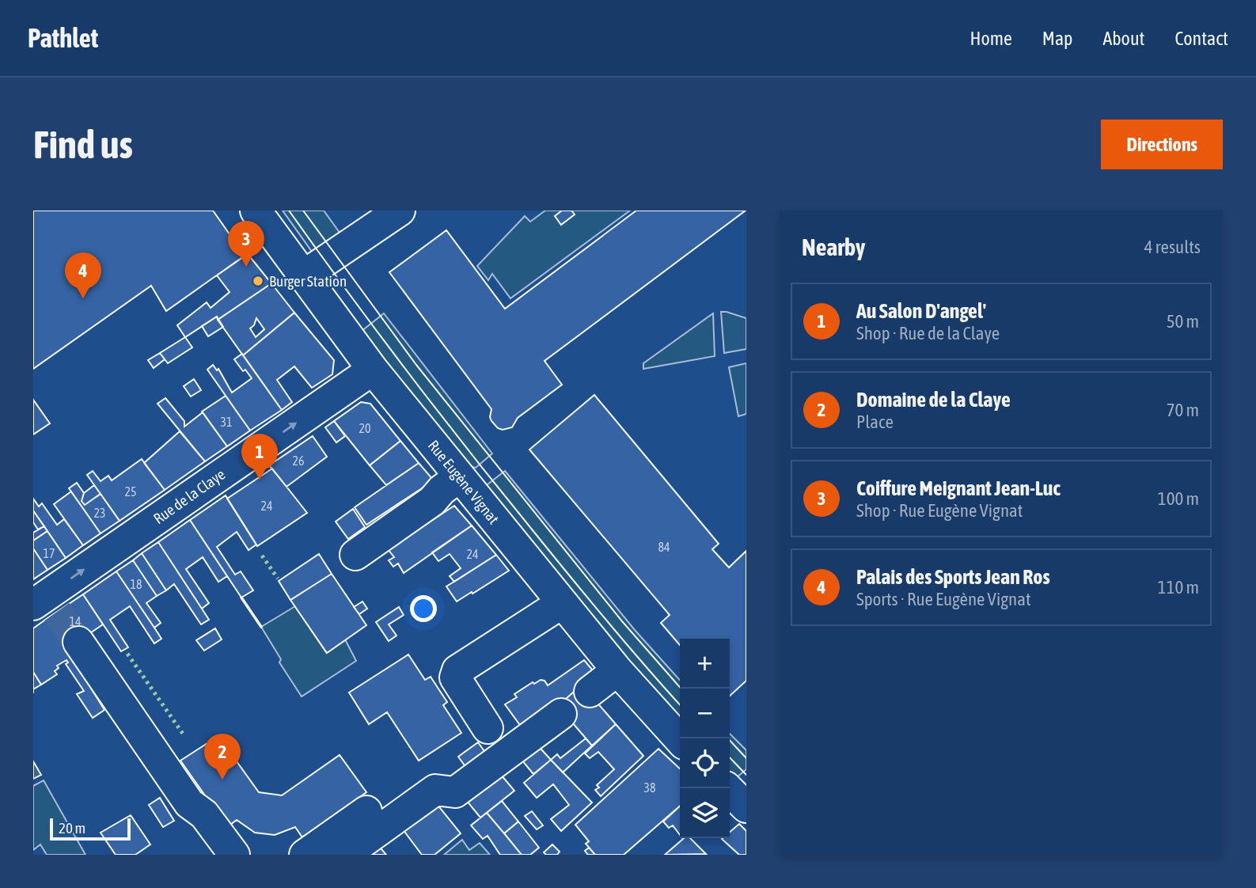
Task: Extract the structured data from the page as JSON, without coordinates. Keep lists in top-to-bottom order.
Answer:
{
  "streets": {
    "street": ["Rue Eugène Vignat", "Rue de la Claye"]
  },
  "crossings": [
    ["Rue Eugène Vignat", "Rue de la Claye"]
  ],
  "places": ["Burger Station"],
  "house_numbers": [
    "31",
    "20",
    "26",
    "25",
    "24",
    "23",
    "84",
    "17",
    "24",
    "18",
    "14",
    "38"
  ],
  "scale_bar": "20 m",
  "page": {
    "header": "Pathlet",
    "nav": [
      "Home",
      "Map",
      "About",
      "Contact"
    ],
    "buttons": "Directions",
    "title": "Find us",
    "heading": ["Nearby", "4 results"],
    "pins": [
      "3",
      "4",
      "1",
      "2"
    ],
    "list": [
      {
        "mark": "1",
        "name": "Au Salon D'angel'",
        "note": "Shop · Rue de la Claye",
        "value": "50 m"
      },
      {
        "mark": "2",
        "name": "Domaine de la Claye",
        "note": "Place",
        "value": "70 m"
      },
      {
        "mark": "3",
        "name": "Coiffure Meignant Jean-Luc",
        "note": "Shop · Rue Eugène Vignat",
        "value": "100 m"
      },
      {
        "mark": "4",
        "name": "Palais des Sports Jean Ros",
        "note": "Sports · Rue Eugène Vignat",
        "value": "110 m"
      }
    ],
    "map_buttons": ["+", "−"],
    "scale": "20 m"
  }
}
